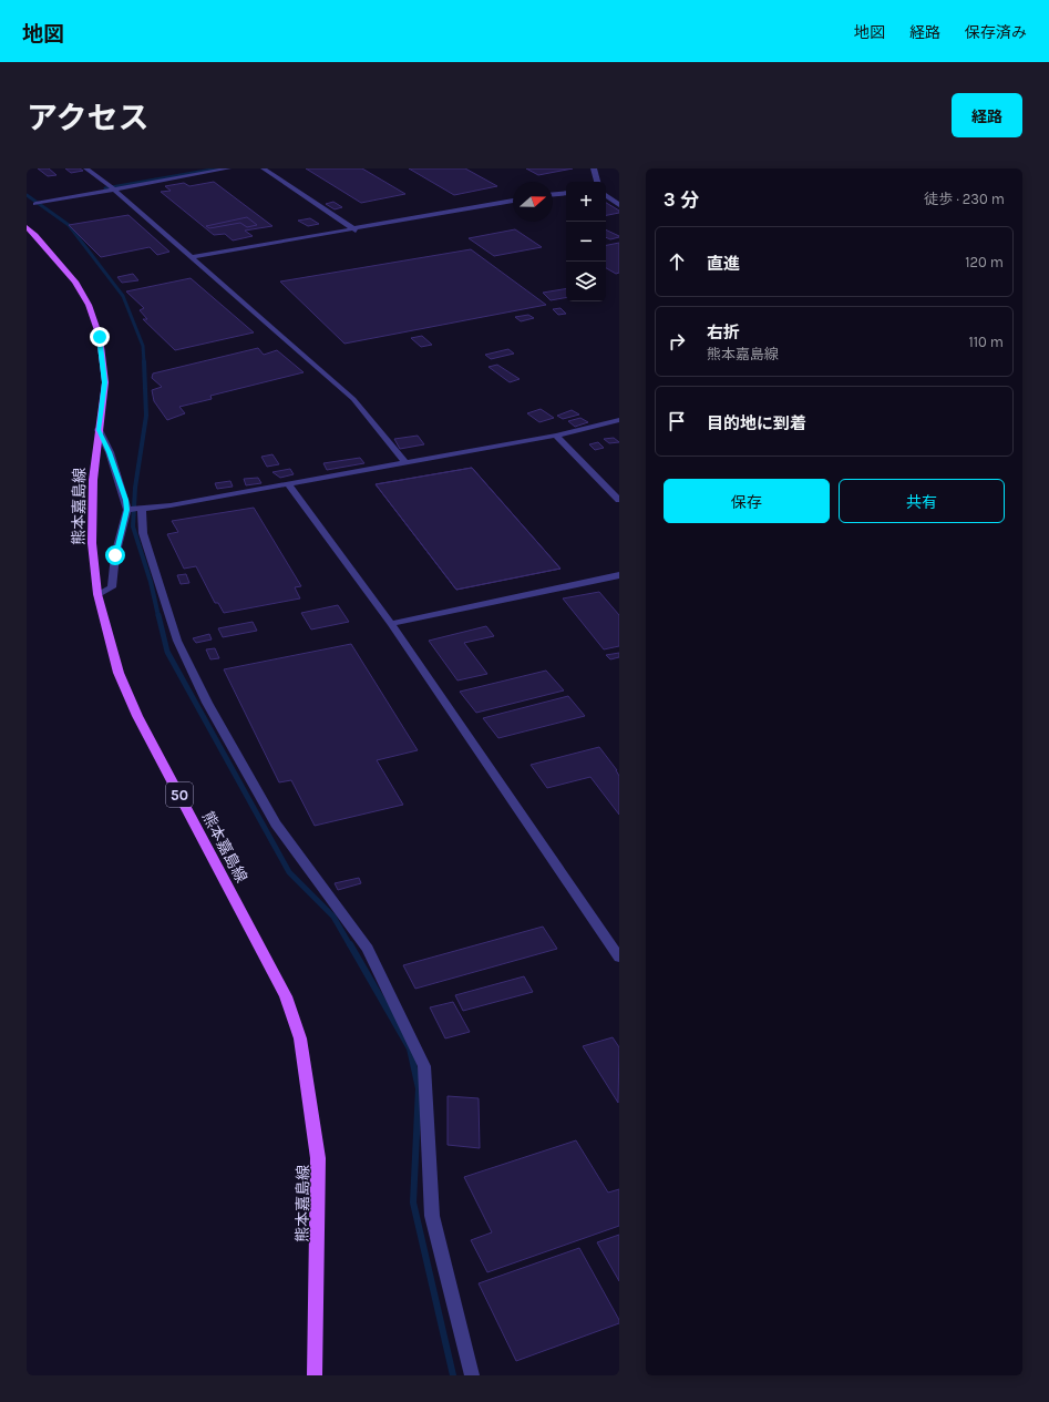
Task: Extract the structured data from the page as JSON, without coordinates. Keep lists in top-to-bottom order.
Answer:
{
  "streets": {
    "main road": ["熊本嘉島線", "50"]
  },
  "north": "right",
  "page": {
    "header": "地図",
    "nav": ["地図", "経路", "保存済み"],
    "title": "アクセス",
    "buttons": [
      "経路",
      ["保存", "共有"]
    ],
    "heading": ["3 分", "徒歩 · 230 m"],
    "map_buttons": ["+", "−"],
    "list": [
      ["直進", "120 m"],
      ["右折", "熊本嘉島線", "110 m"],
      "目的地に到着"
    ]
  }
}
